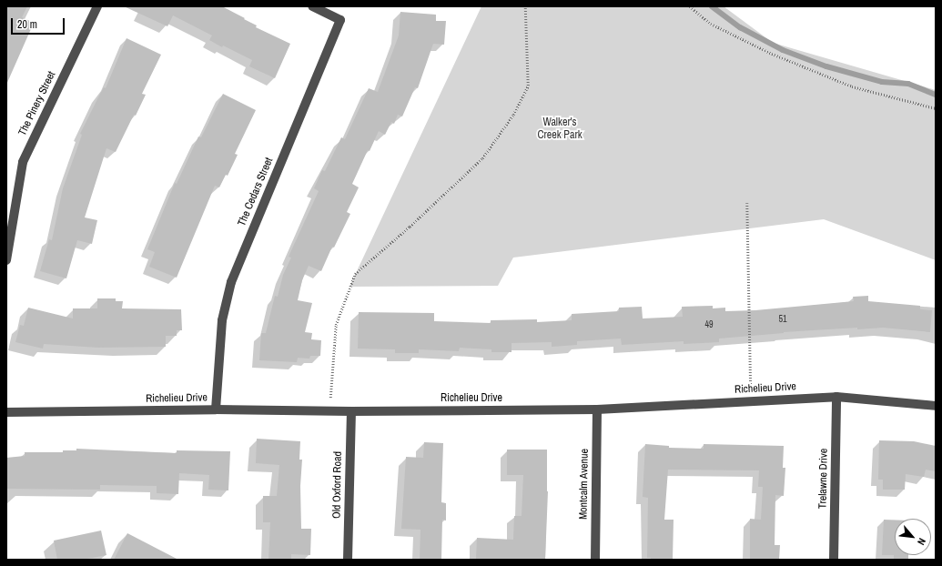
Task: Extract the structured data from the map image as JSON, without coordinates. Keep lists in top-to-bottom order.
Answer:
{
  "streets": {
    "street": [
      "The Pinery Street",
      "The Cedars Street",
      "Richelieu Drive",
      "Trelawne Drive",
      "Montcalm Avenue",
      "Old Oxford Road"
    ]
  },
  "crossings": [
    ["The Cedars Street", "Richelieu Drive"],
    ["Richelieu Drive", "Trelawne Drive"],
    ["Richelieu Drive", "Montcalm Avenue"],
    ["Richelieu Drive", "Old Oxford Road"]
  ],
  "parks": ["Walker's Creek Park"],
  "house_numbers": ["51", "49"],
  "scale_bar": "20 m",
  "north": "bottom right"
}
